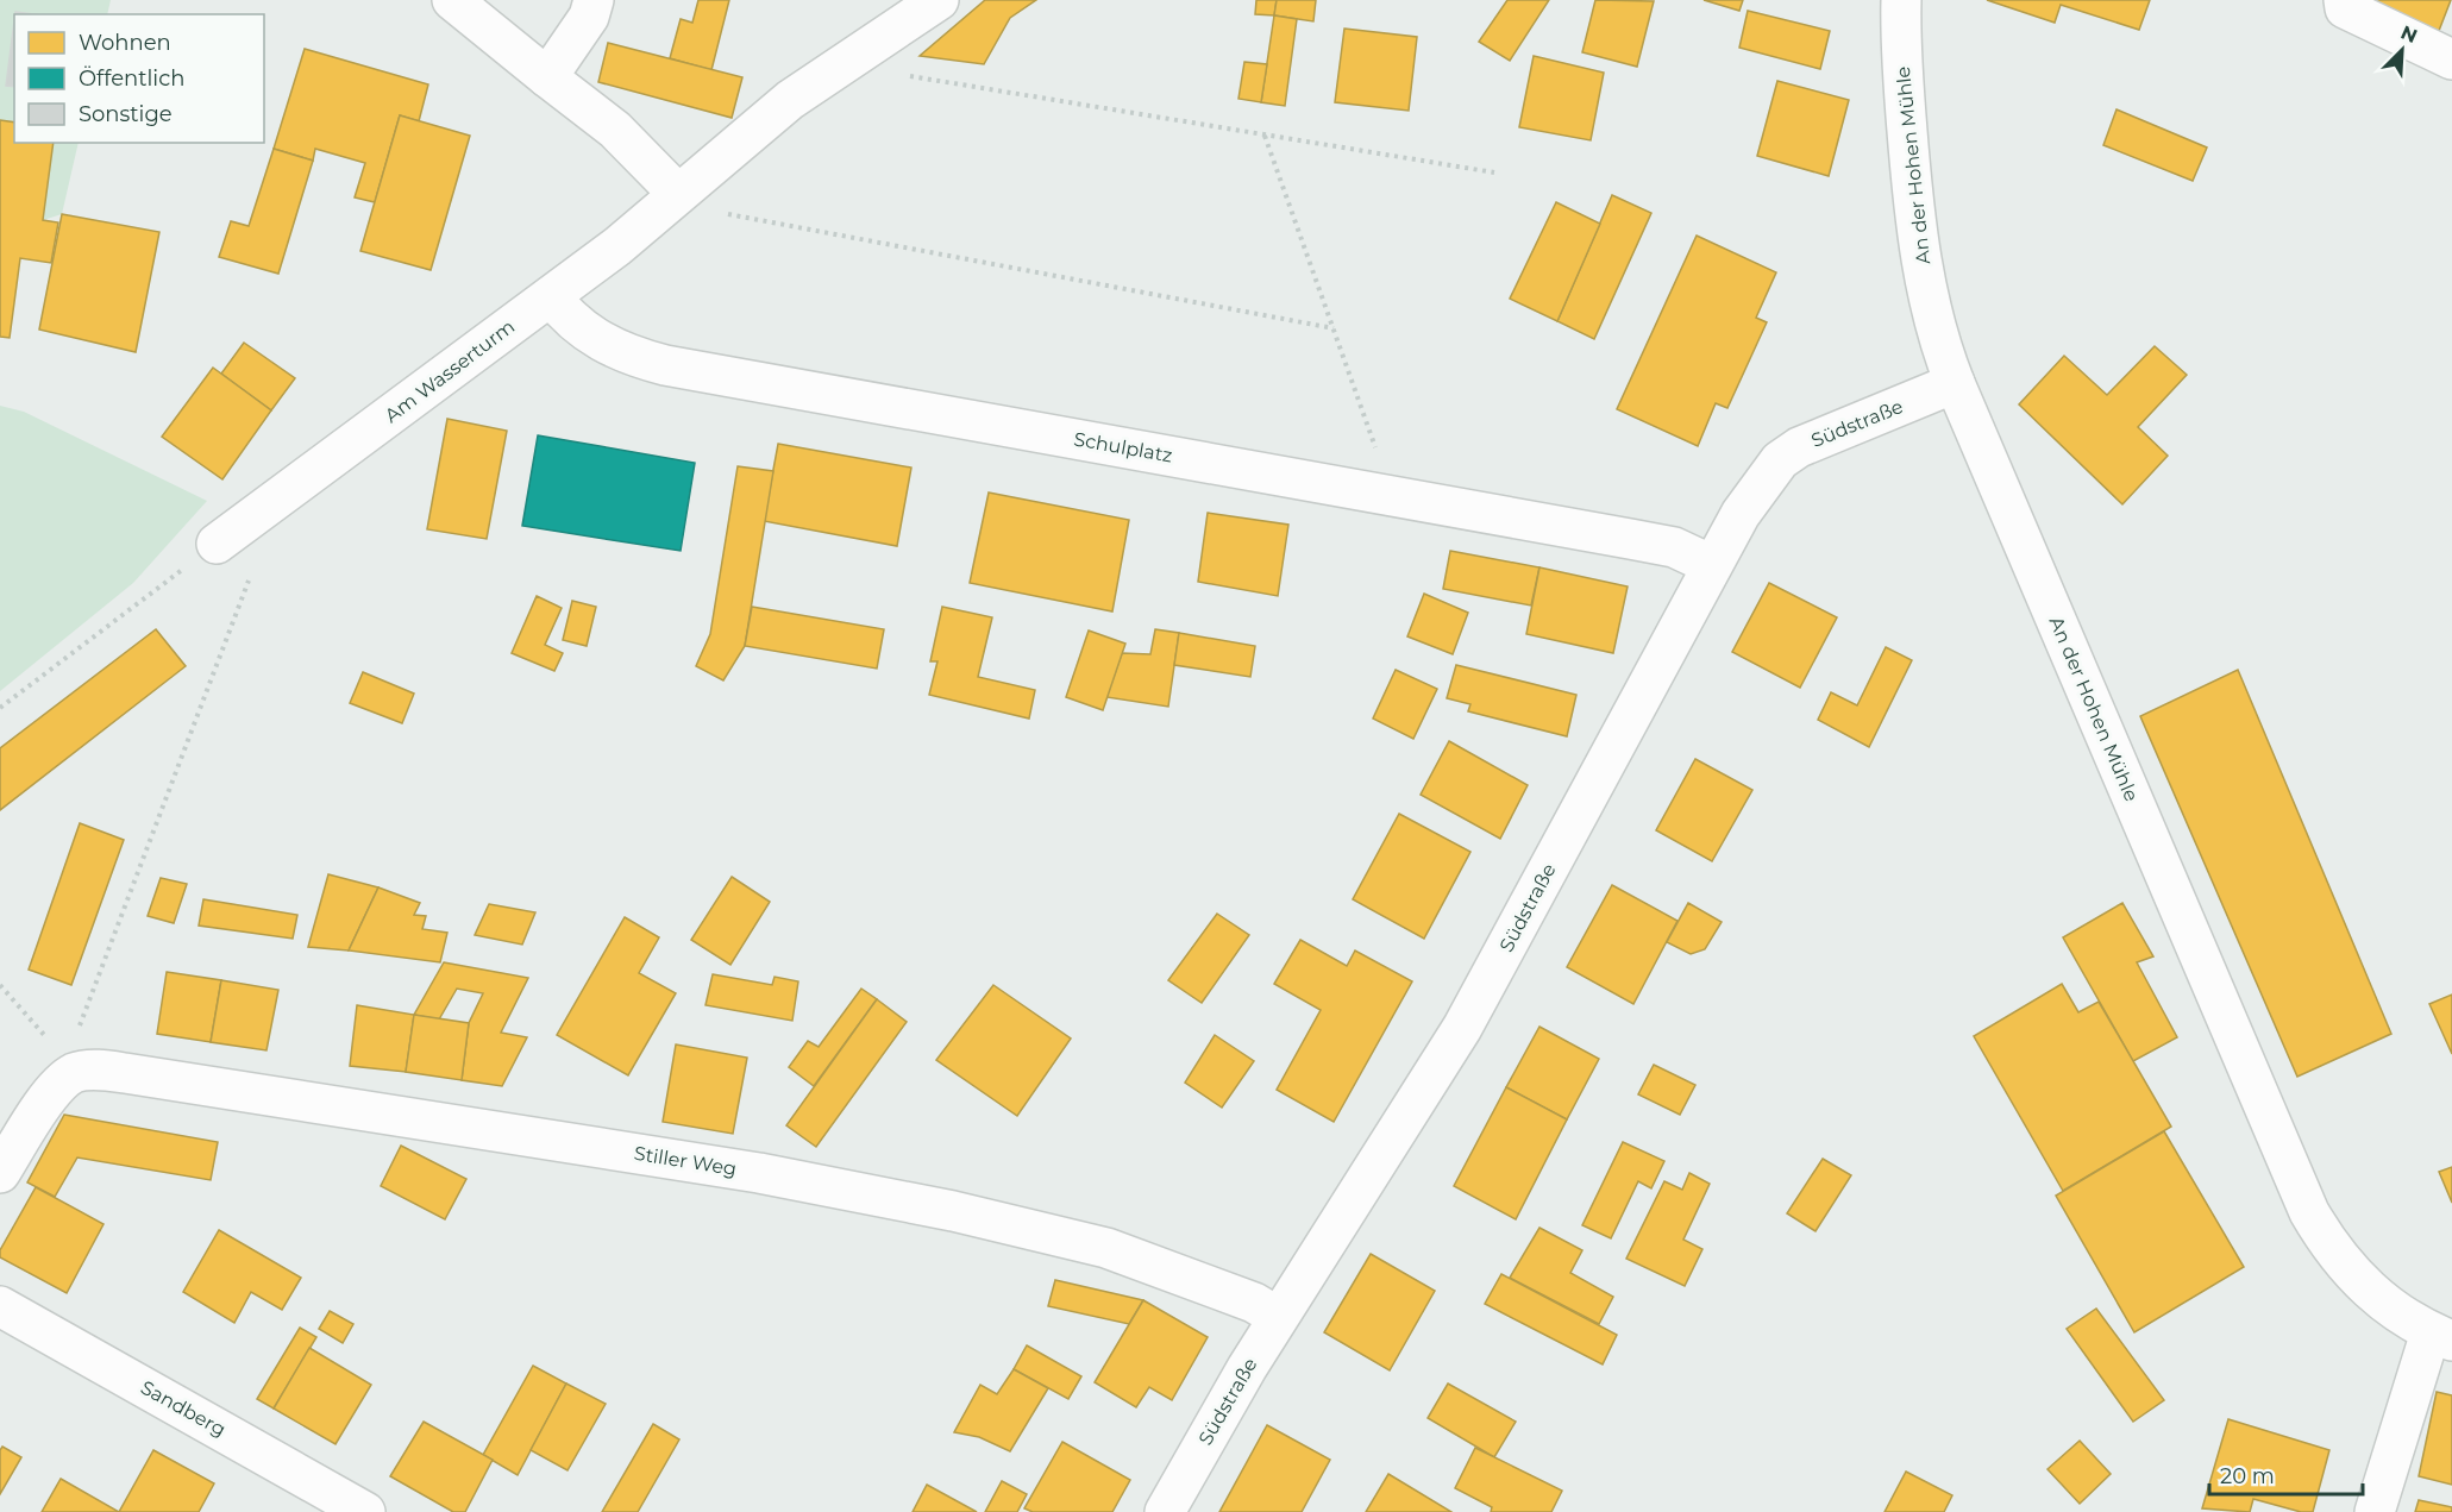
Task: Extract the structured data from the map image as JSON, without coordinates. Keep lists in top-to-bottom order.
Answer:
{
  "streets": {
    "street": [
      "An der Hohen Mühle",
      "Am Wasserturm",
      "Südstraße",
      "Schulplatz",
      "Stiller Weg",
      "Sandberg"
    ]
  },
  "crossings": [
    ["An der Hohen Mühle", "Südstraße"],
    ["Am Wasserturm", "Schulplatz"],
    ["Südstraße", "Schulplatz"],
    ["Südstraße", "Stiller Weg"]
  ],
  "legend": ["Wohnen", "Öffentlich", "Sonstige"],
  "scale_bar": "20 m",
  "north": "top right"
}
